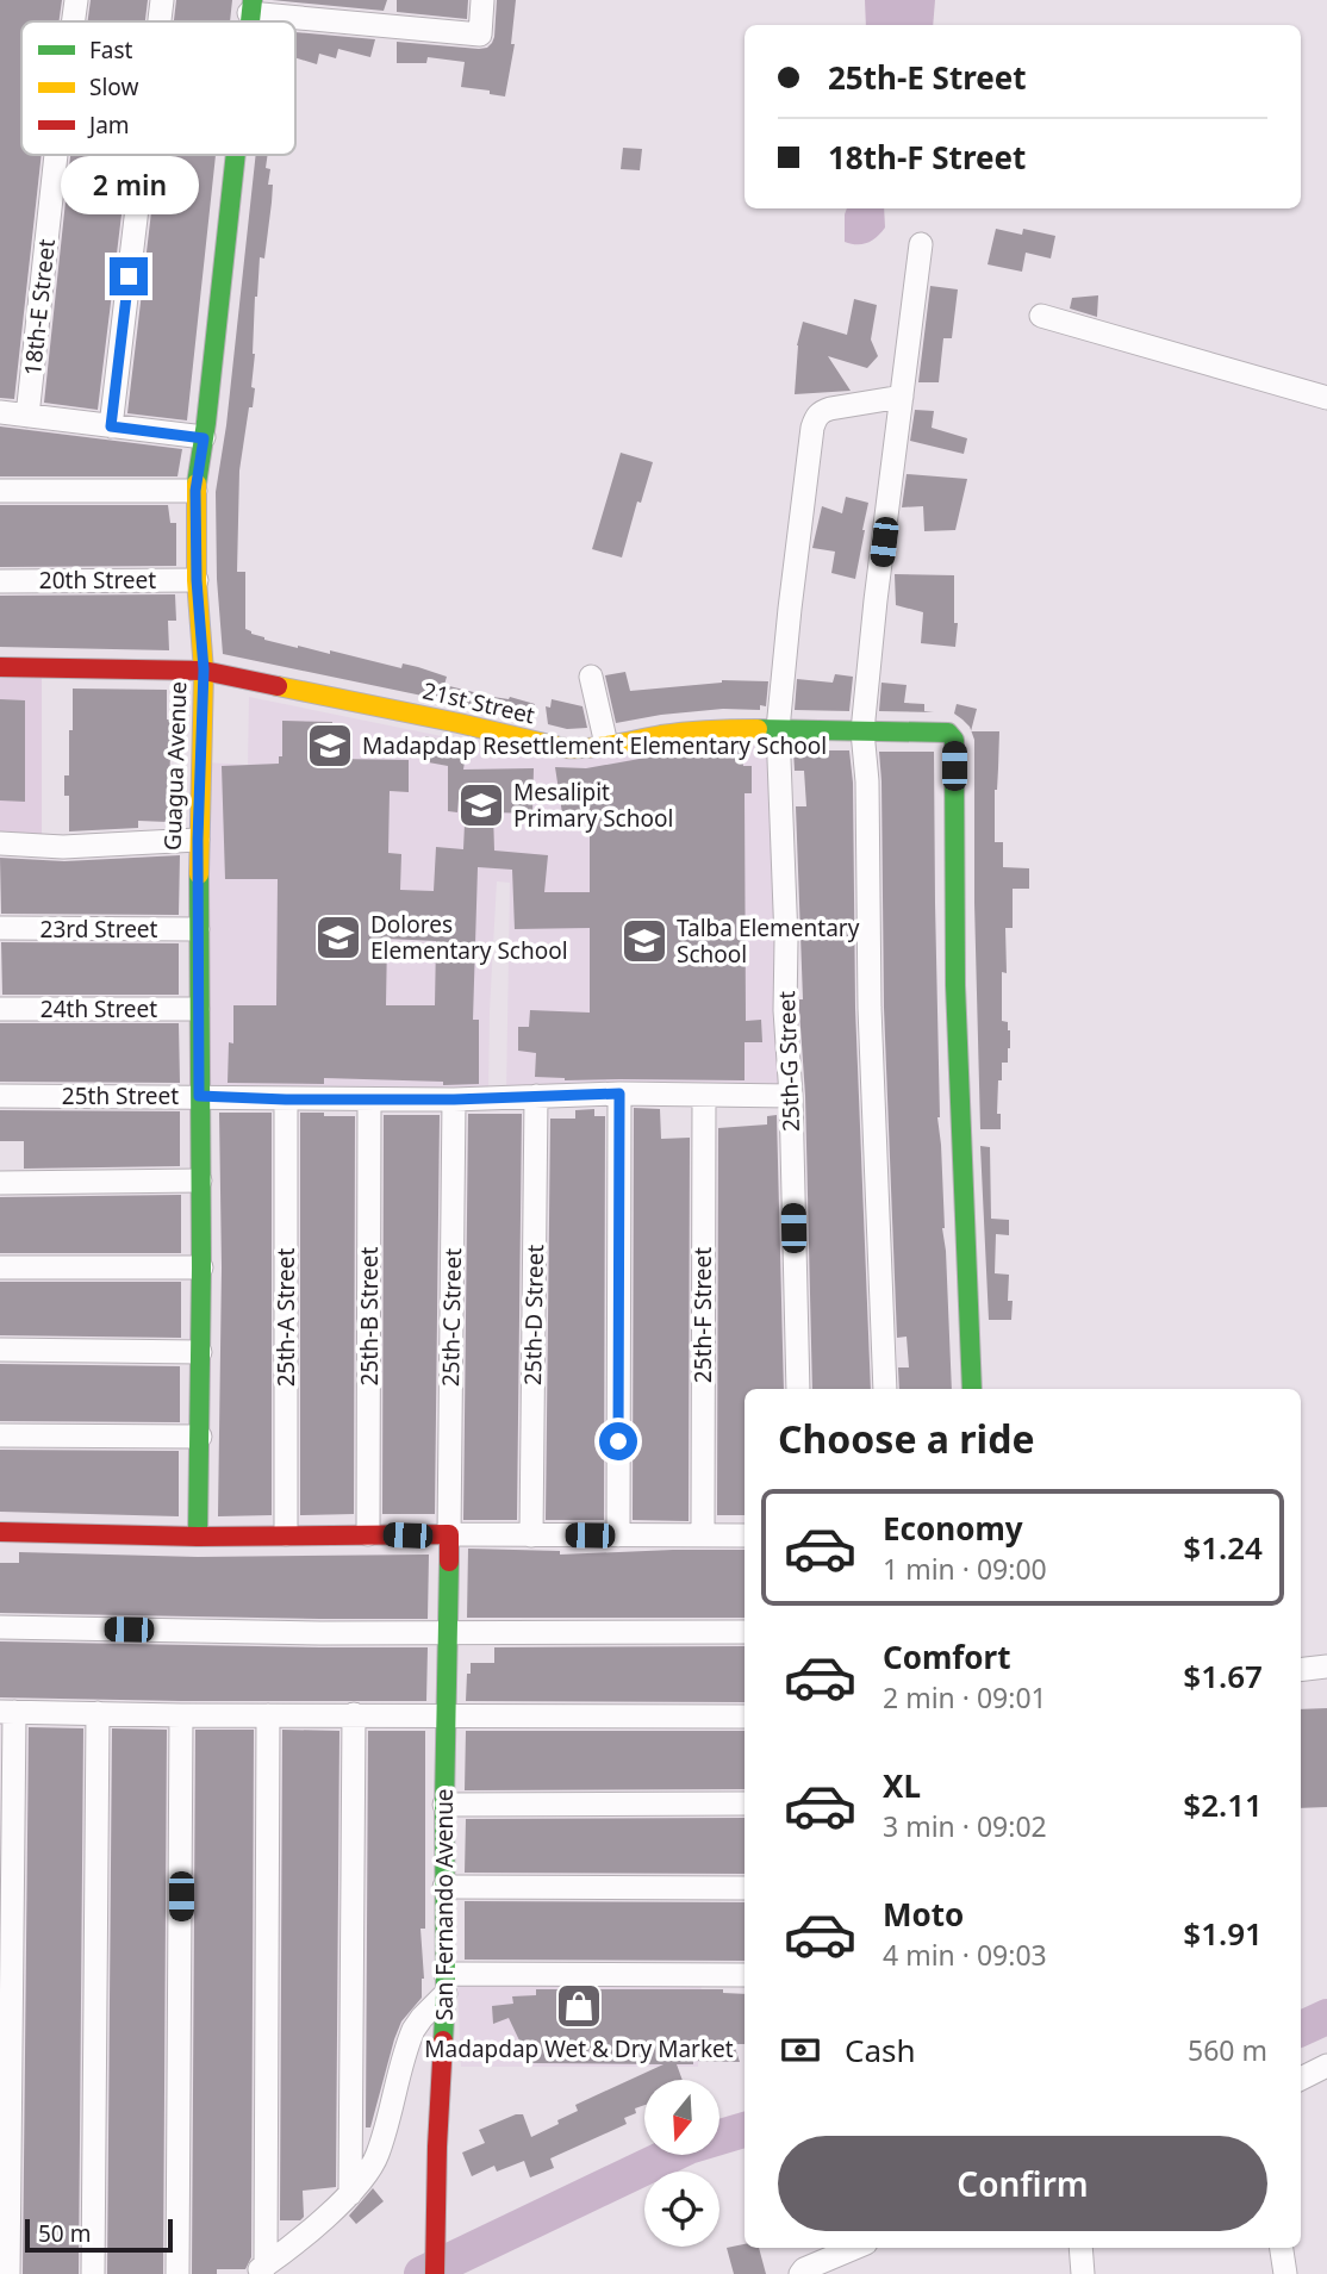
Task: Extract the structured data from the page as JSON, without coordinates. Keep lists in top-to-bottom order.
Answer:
{
  "streets": {
    "street": [
      "18th-E Street",
      "20th Street",
      "21st Street",
      "Guagua Avenue",
      "23rd Street",
      "24th Street",
      "25th-G Street",
      "25th Street",
      "25th-D Street",
      "25th-F Street",
      "25th-B Street",
      "25th-A Street",
      "25th-C Street",
      "San Fernando Avenue"
    ]
  },
  "crossings": [
    ["20th Street", "Guagua Avenue"],
    ["21st Street", "Guagua Avenue"],
    ["21st Street", "25th-G Street"],
    ["Guagua Avenue", "23rd Street"],
    ["Guagua Avenue", "24th Street"],
    ["Guagua Avenue", "25th Street"],
    ["25th-G Street", "25th Street"],
    ["25th Street", "25th-D Street"],
    ["25th Street", "25th-F Street"],
    ["25th Street", "25th-B Street"],
    ["25th Street", "25th-A Street"],
    ["25th Street", "25th-C Street"],
    ["25th-C Street", "San Fernando Avenue"]
  ],
  "places": {
    "school or university": [
      "Madapdap Resettlement Elementary School",
      "Mesalipit Primary School",
      "Dolores Elementary School",
      "Talba Elementary School"
    ],
    "shop": ["Madapdap Wet & Dry Market"]
  },
  "legend": ["Fast", "Slow", "Jam"],
  "scale_bar": "50 m",
  "north": "bottom",
  "page": {
    "banner": ["25th-E Street", "18th-F Street"],
    "bubble": "2 min",
    "heading": "Choose a ride",
    "list": [
      {
        "name": "Economy",
        "note": "1 min · 09:00",
        "value": "$1.24"
      },
      {
        "name": "Comfort",
        "note": "2 min · 09:01",
        "value": "$1.67"
      },
      {
        "name": "XL",
        "note": "3 min · 09:02",
        "value": "$2.11"
      },
      {
        "name": "Moto",
        "note": "4 min · 09:03",
        "value": "$1.91"
      }
    ],
    "pay": ["Cash", "560 m"],
    "buttons": "Confirm",
    "scale": "50 m"
  }
}
